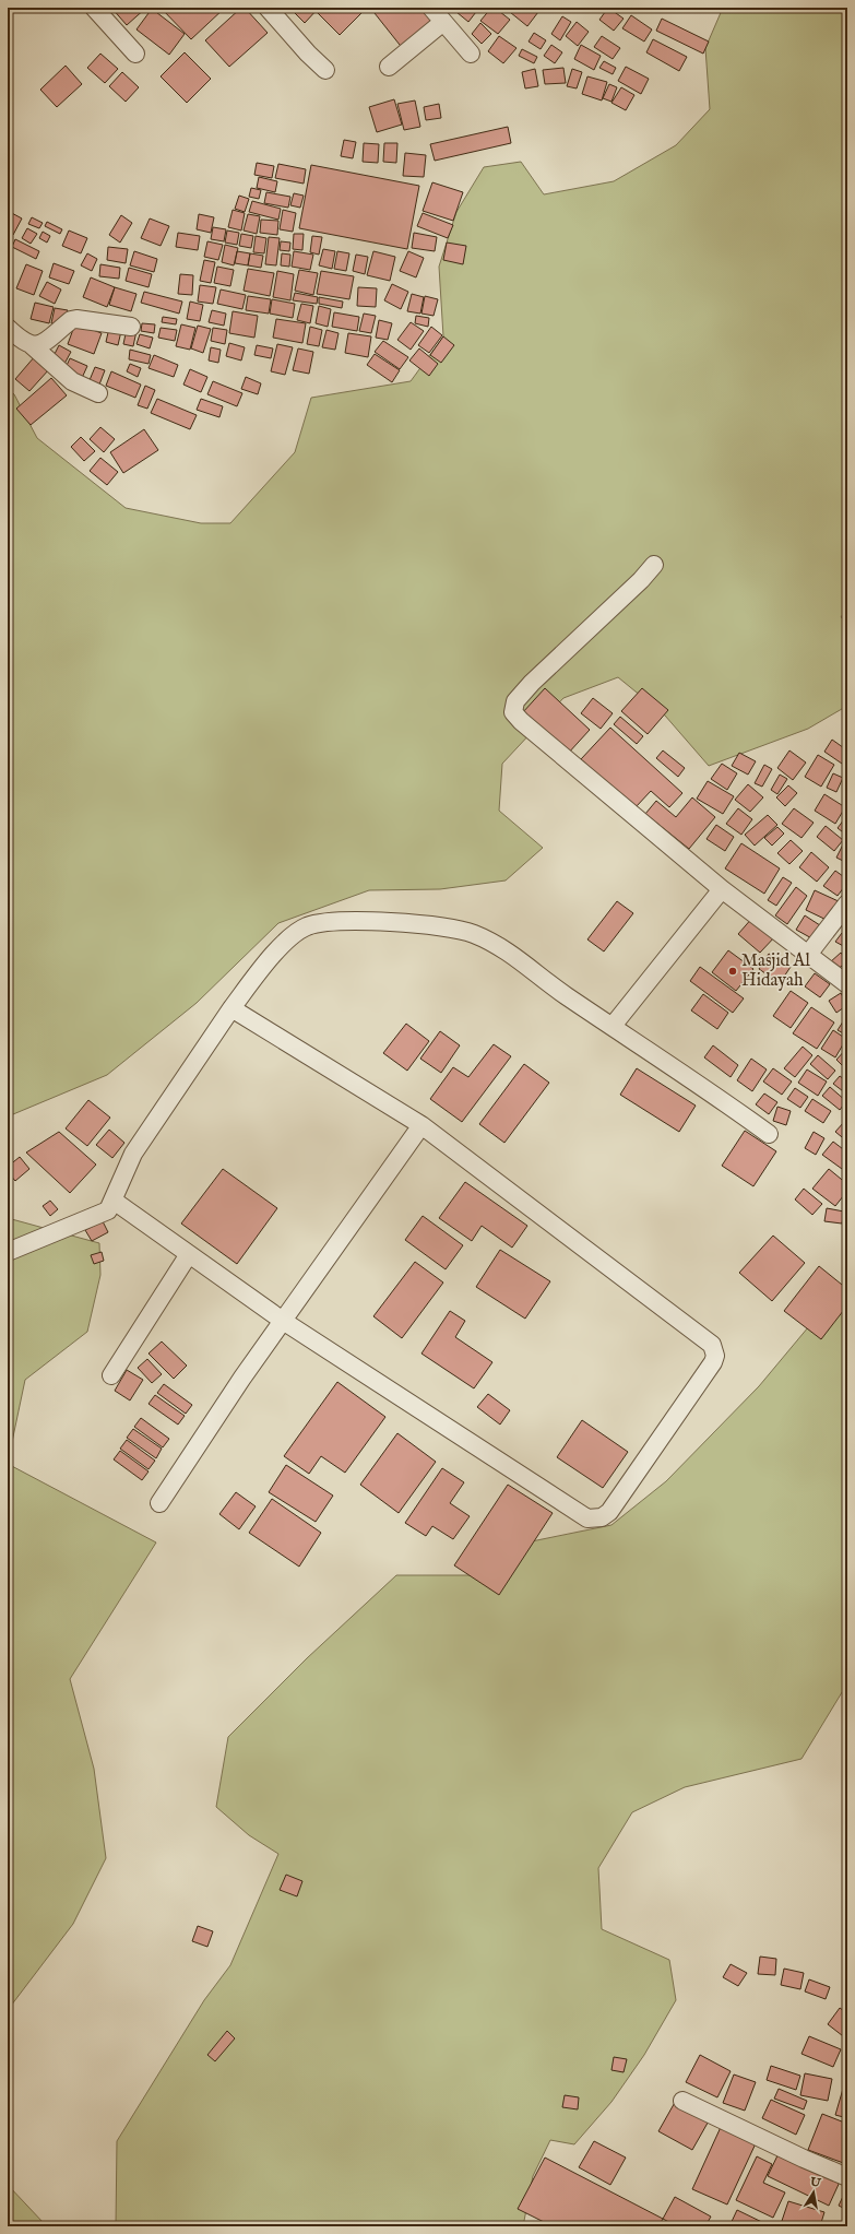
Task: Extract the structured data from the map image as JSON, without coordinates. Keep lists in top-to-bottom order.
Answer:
{
  "places": ["Masjid Al Hidayah"],
  "north": "top"
}
